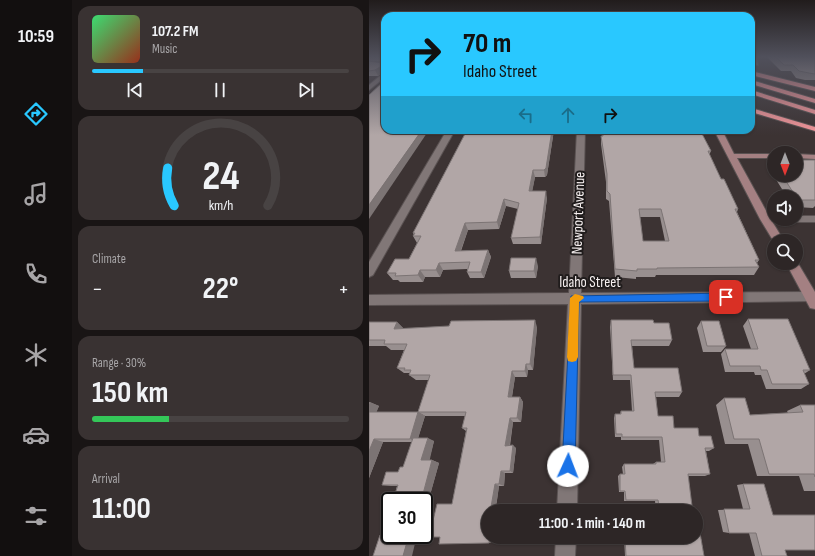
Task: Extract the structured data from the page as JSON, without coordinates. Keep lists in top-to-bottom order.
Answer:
{
  "streets": {
    "street": ["Newport Avenue", "Idaho Street"]
  },
  "crossings": [
    ["Newport Avenue", "Idaho Street"]
  ],
  "north": "bottom",
  "page": {
    "tabs": "10:59",
    "turn": ["70 m", "Idaho Street"],
    "song": ["107.2 FM", "Music"],
    "tile": [
      "Climate",
      ["Range · 30%", "150 km"],
      ["Arrival", "11:00"]
    ],
    "heat": ["−", "22°", "+"],
    "limit": "30",
    "trip": "11:00 · 1 min · 140 m",
    "gauge": ["24", "km/h"]
  }
}
